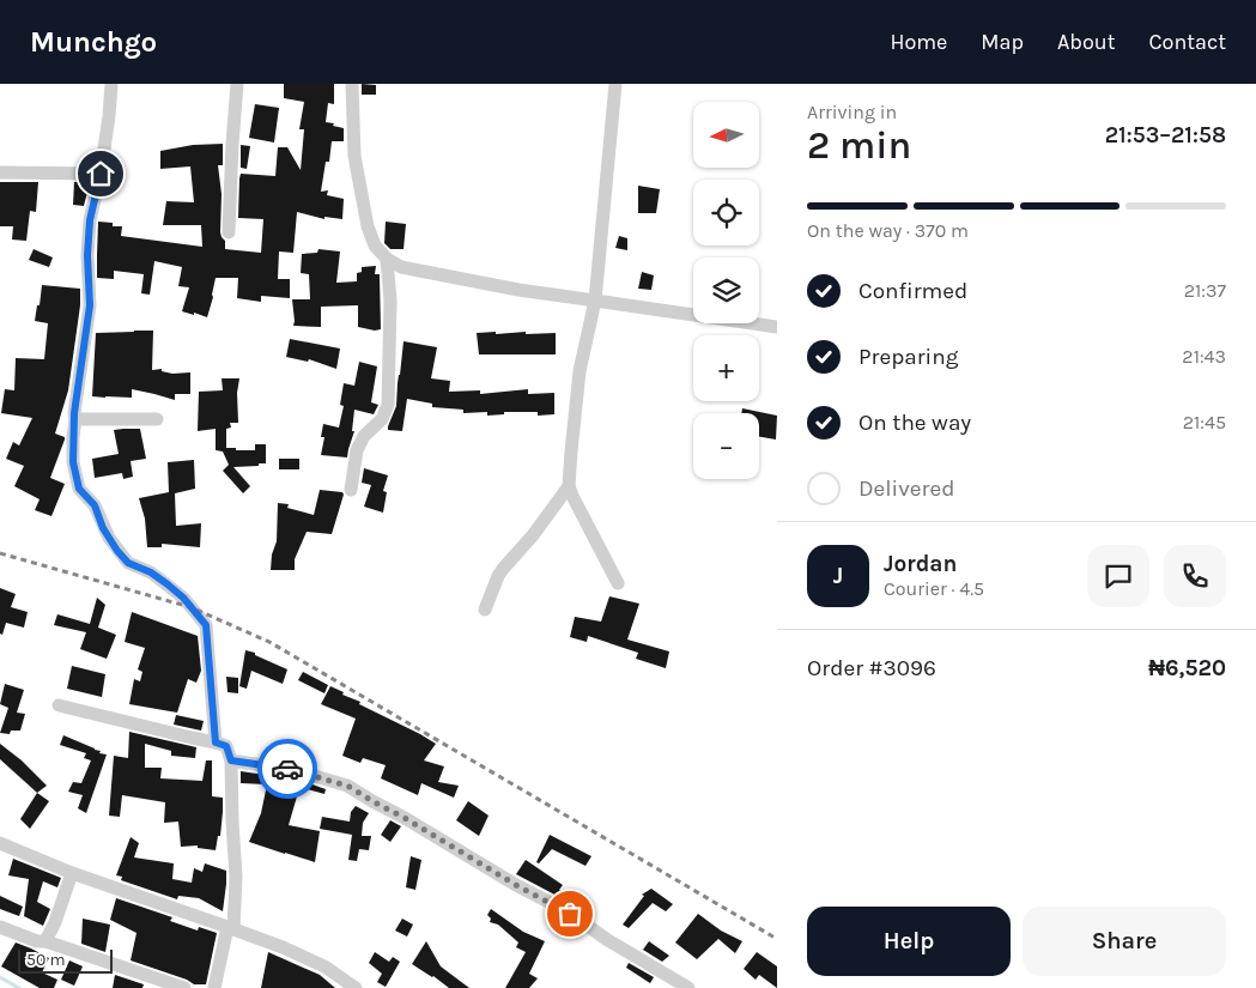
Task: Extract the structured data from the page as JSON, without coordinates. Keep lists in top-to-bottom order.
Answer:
{
  "scale_bar": "50 m",
  "north": "left",
  "page": {
    "header": "Munchgo",
    "nav": [
      "Home",
      "Map",
      "About",
      "Contact"
    ],
    "heading": ["2 min", "Arriving in", "21:53–21:58"],
    "panel": [
      "Jordan",
      "Courier · 4.5",
      "Order #3096",
      "₦6,520"
    ],
    "map_buttons": ["+", "−"],
    "bar": "On the way · 370 m",
    "list": [
      ["Confirmed", "21:37"],
      ["Preparing", "21:43"],
      ["On the way", "21:45"],
      "Delivered"
    ],
    "round": "J",
    "buttons": ["Help", "Share"],
    "scale": "50 m"
  }
}
